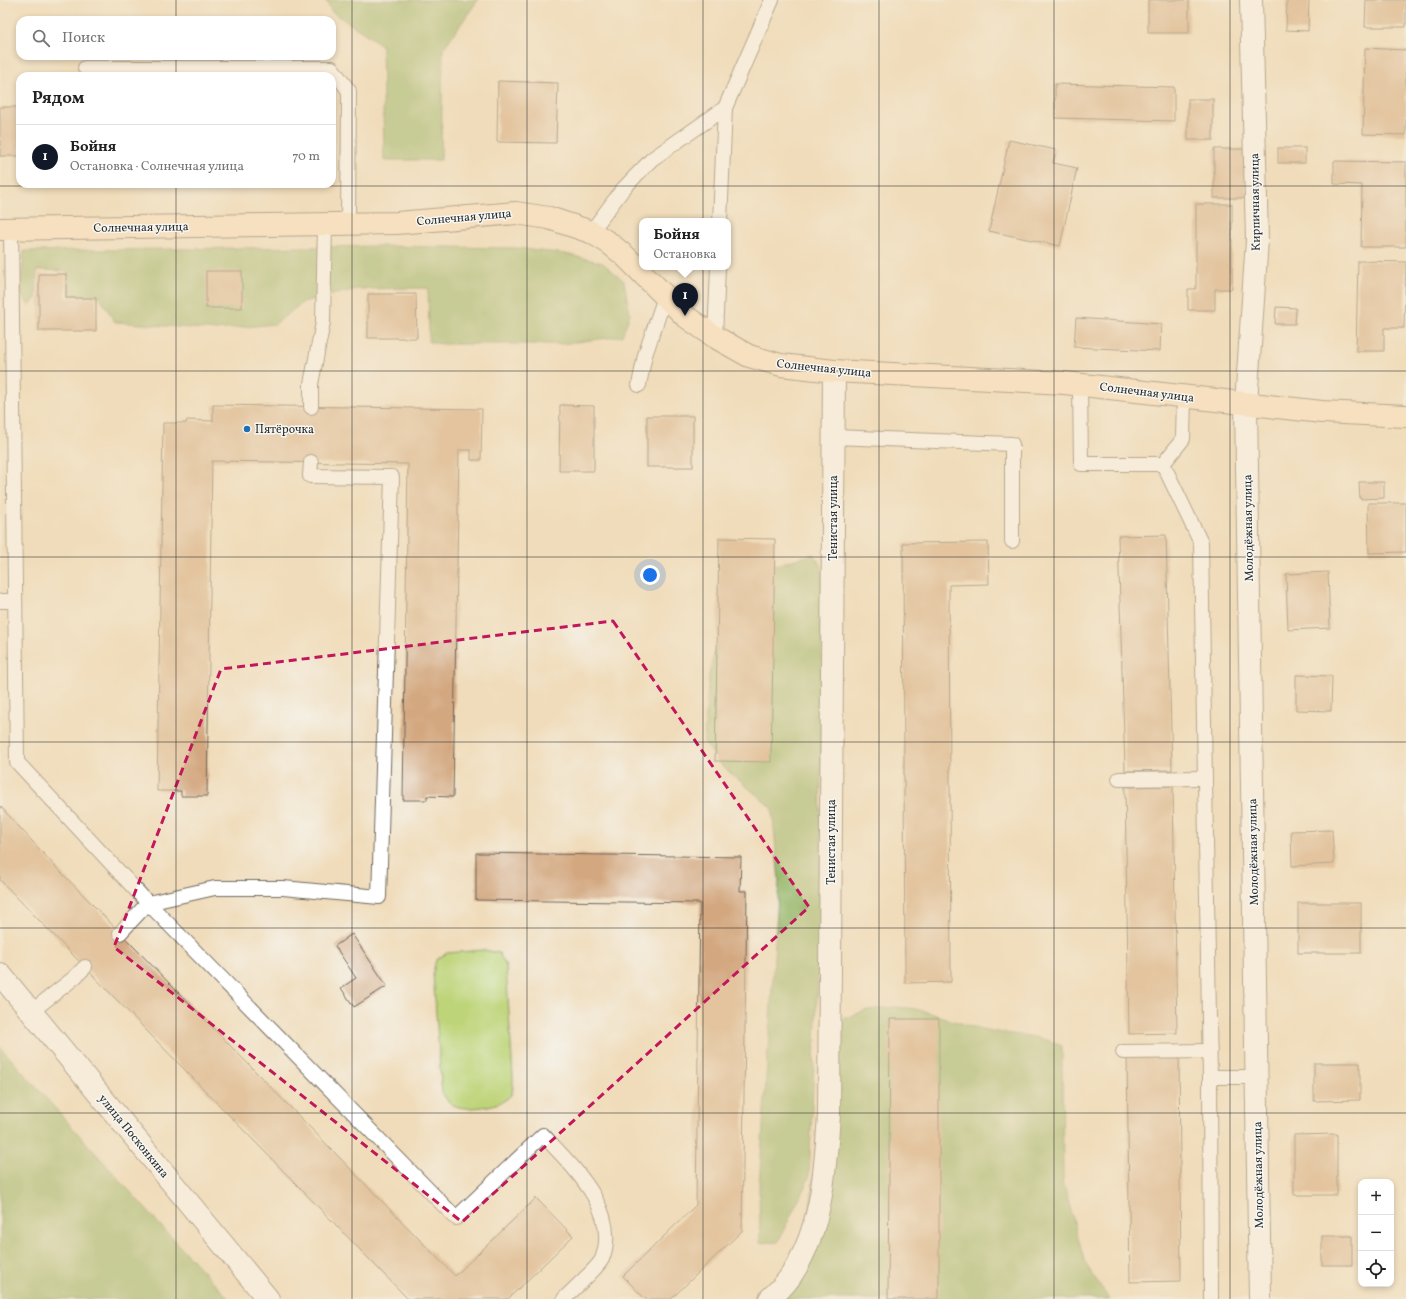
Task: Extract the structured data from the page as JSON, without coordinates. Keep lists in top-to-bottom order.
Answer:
{
  "streets": {
    "street": [
      "Кирпичная улица",
      "Солнечная улица",
      "Тенистая улица",
      "Молодёжная улица",
      "улица Посконкина"
    ]
  },
  "crossings": [
    ["Кирпичная улица", "Солнечная улица"],
    ["Кирпичная улица", "Молодёжная улица"],
    ["Солнечная улица", "Тенистая улица"],
    ["Солнечная улица", "Молодёжная улица"]
  ],
  "places": ["Пятёрочка"],
  "page": {
    "search": "Поиск",
    "heading": "Рядом",
    "list": [
      {
        "mark": "1",
        "name": "Бойня",
        "note": "Остановка · Солнечная улица",
        "value": "70 m"
      }
    ],
    "popup": ["Бойня", "Остановка"],
    "pins": "1",
    "map_buttons": ["+", "−"]
  }
}
